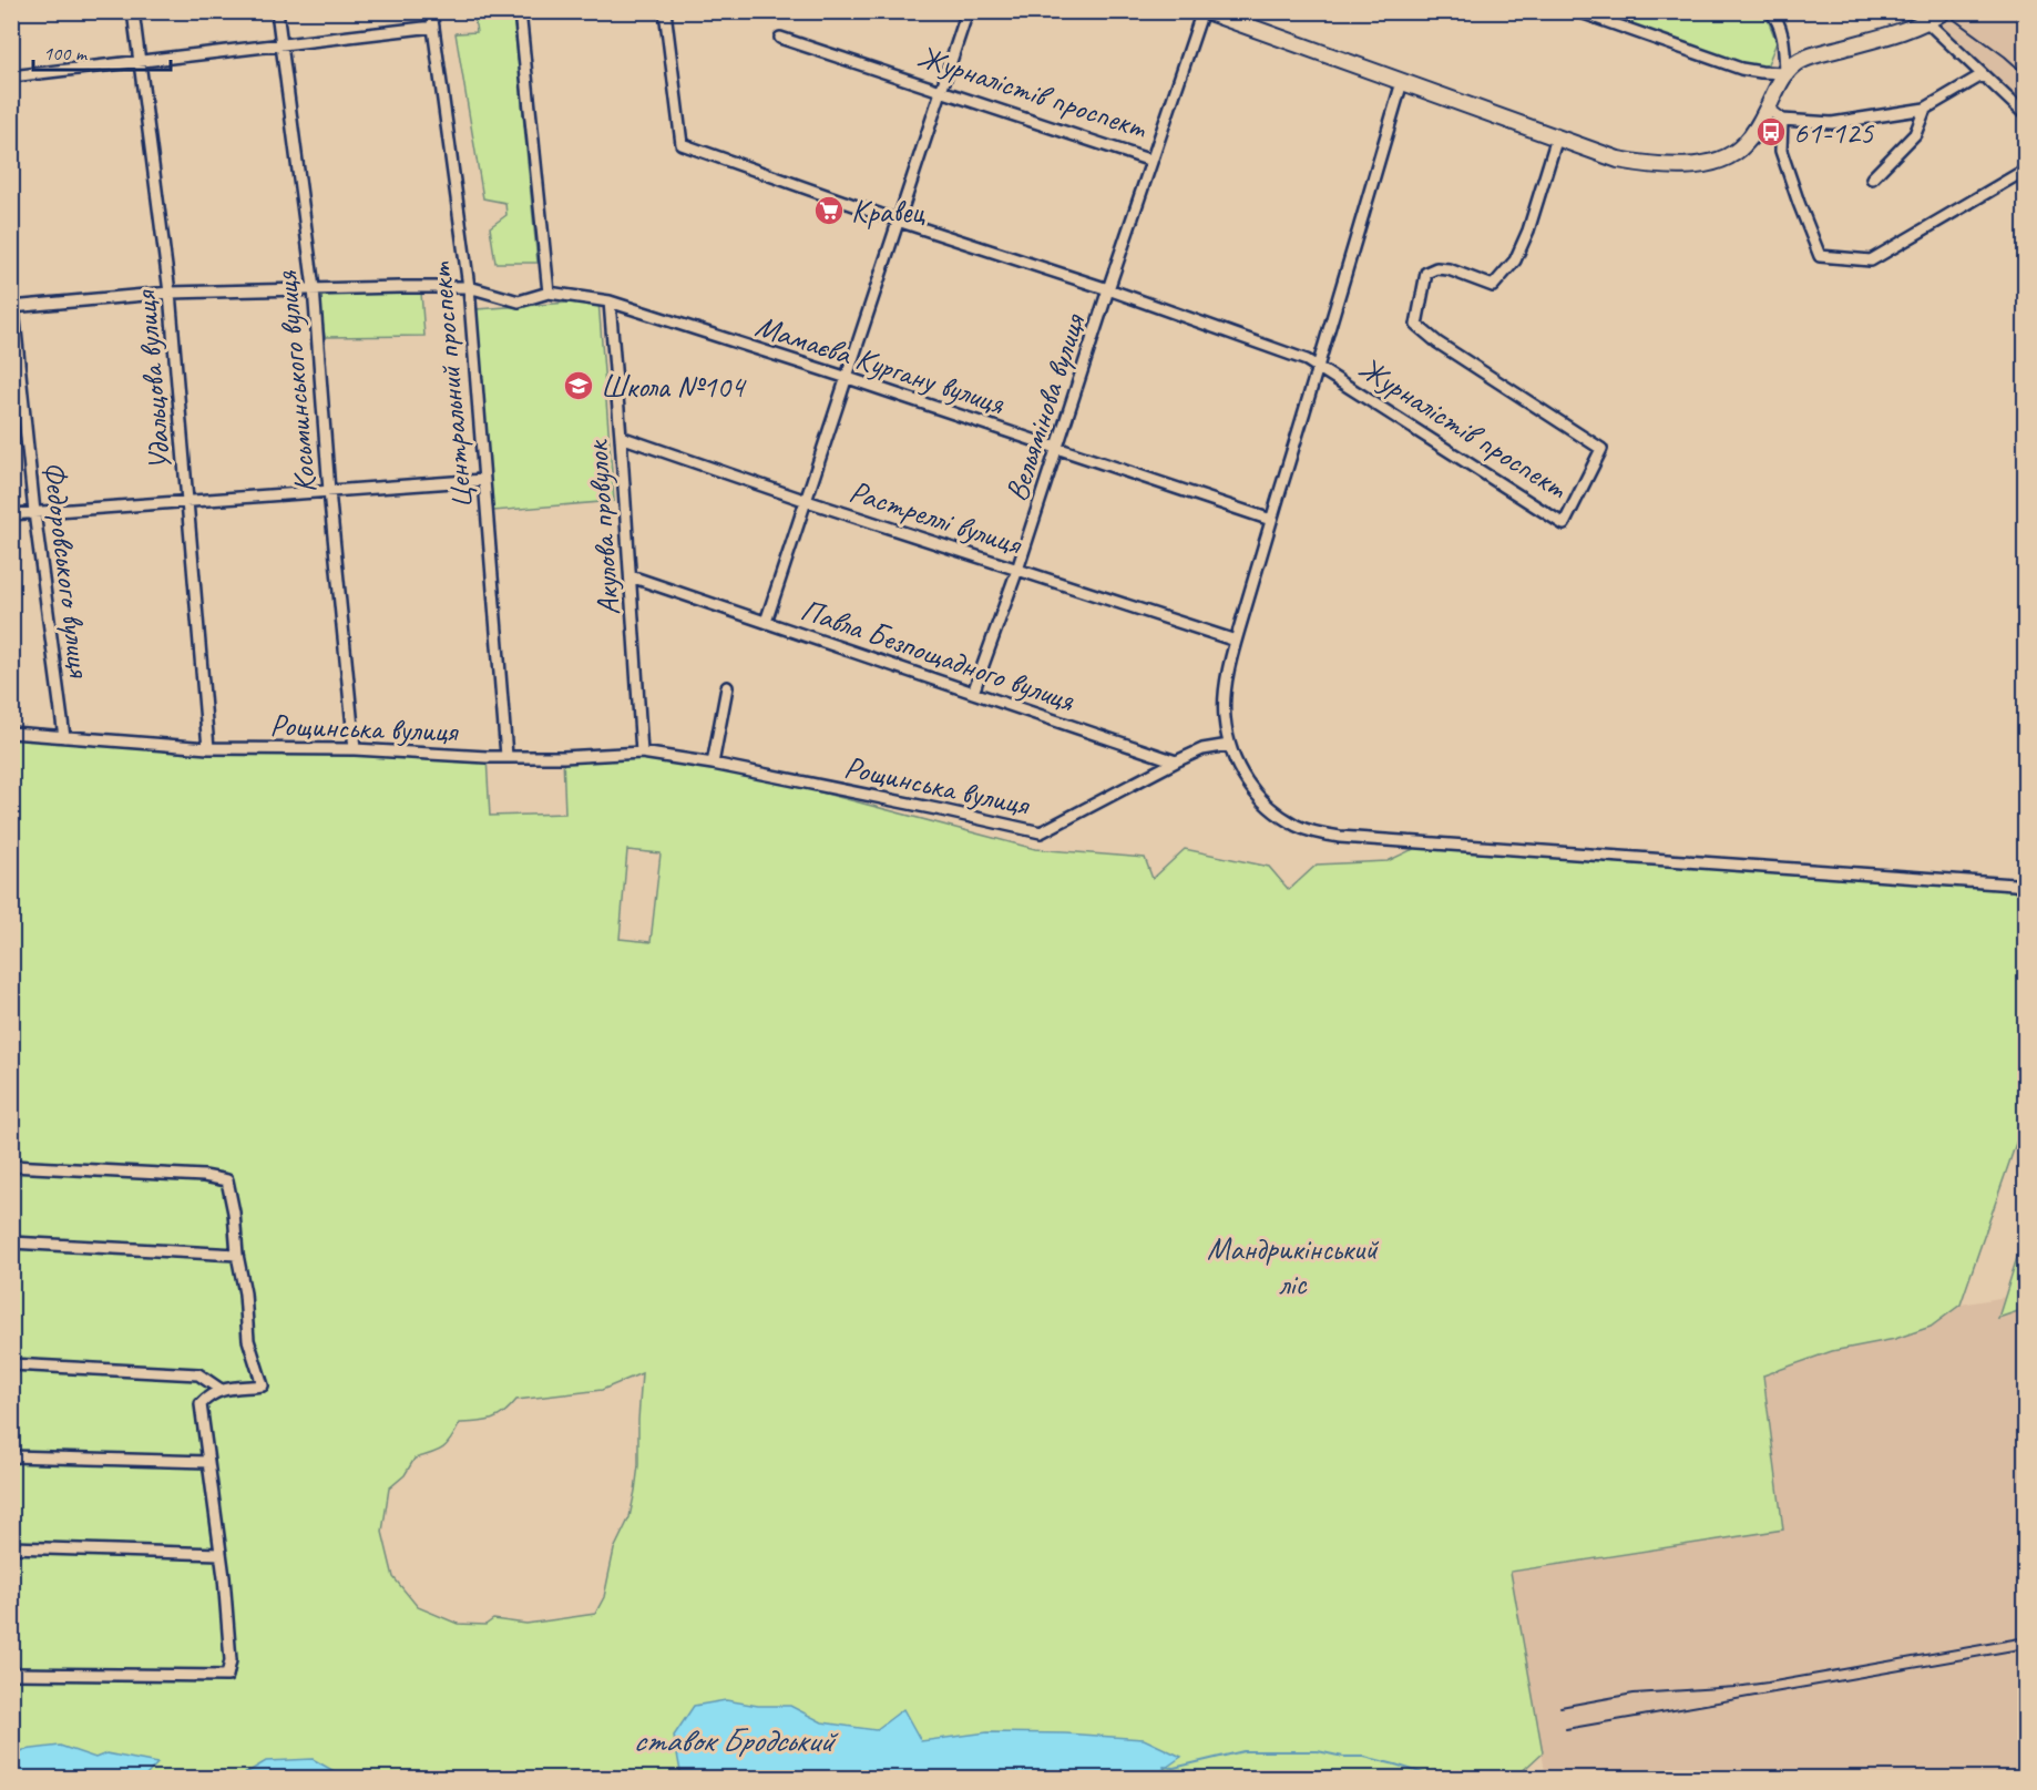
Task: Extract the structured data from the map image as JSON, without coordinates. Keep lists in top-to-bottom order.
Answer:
{
  "streets": {
    "street": [
      "Журналістів проспект",
      "Мамаєва Кургану вулиця",
      "Удальцова вулиця",
      "Косьминського вулиця",
      "Центральний проспект",
      "Вельямінова вулиця",
      "Растреллі вулиця",
      "Акулова провулок",
      "Федоровського вулиця",
      "Павла Безпощадного вулиця",
      "Рощинська вулиця"
    ]
  },
  "crossings": [
    ["Журналістів проспект", "Вельямінова вулиця"],
    ["Мамаєва Кургану вулиця", "Удальцова вулиця"],
    ["Мамаєва Кургану вулиця", "Косьминського вулиця"],
    ["Мамаєва Кургану вулиця", "Центральний проспект"],
    ["Мамаєва Кургану вулиця", "Вельямінова вулиця"],
    ["Мамаєва Кургану вулиця", "Акулова провулок"],
    ["Мамаєва Кургану вулиця", "Федоровського вулиця"],
    ["Удальцова вулиця", "Рощинська вулиця"],
    ["Косьминського вулиця", "Рощинська вулиця"],
    ["Центральний проспект", "Рощинська вулиця"],
    ["Вельямінова вулиця", "Растреллі вулиця"],
    ["Вельямінова вулиця", "Павла Безпощадного вулиця"],
    ["Растреллі вулиця", "Акулова провулок"],
    ["Акулова провулок", "Павла Безпощадного вулиця"],
    ["Акулова провулок", "Рощинська вулиця"],
    ["Федоровського вулиця", "Рощинська вулиця"],
    ["Павла Безпощадного вулиця", "Рощинська вулиця"]
  ],
  "water": ["ставок Бродський"],
  "parks": ["Мандрикінський ліс"],
  "places": {
    "bus stop": ["61-125"],
    "supermarket": ["Кравец"],
    "school or university": ["Школа №104"]
  },
  "scale_bar": "100 m"
}
